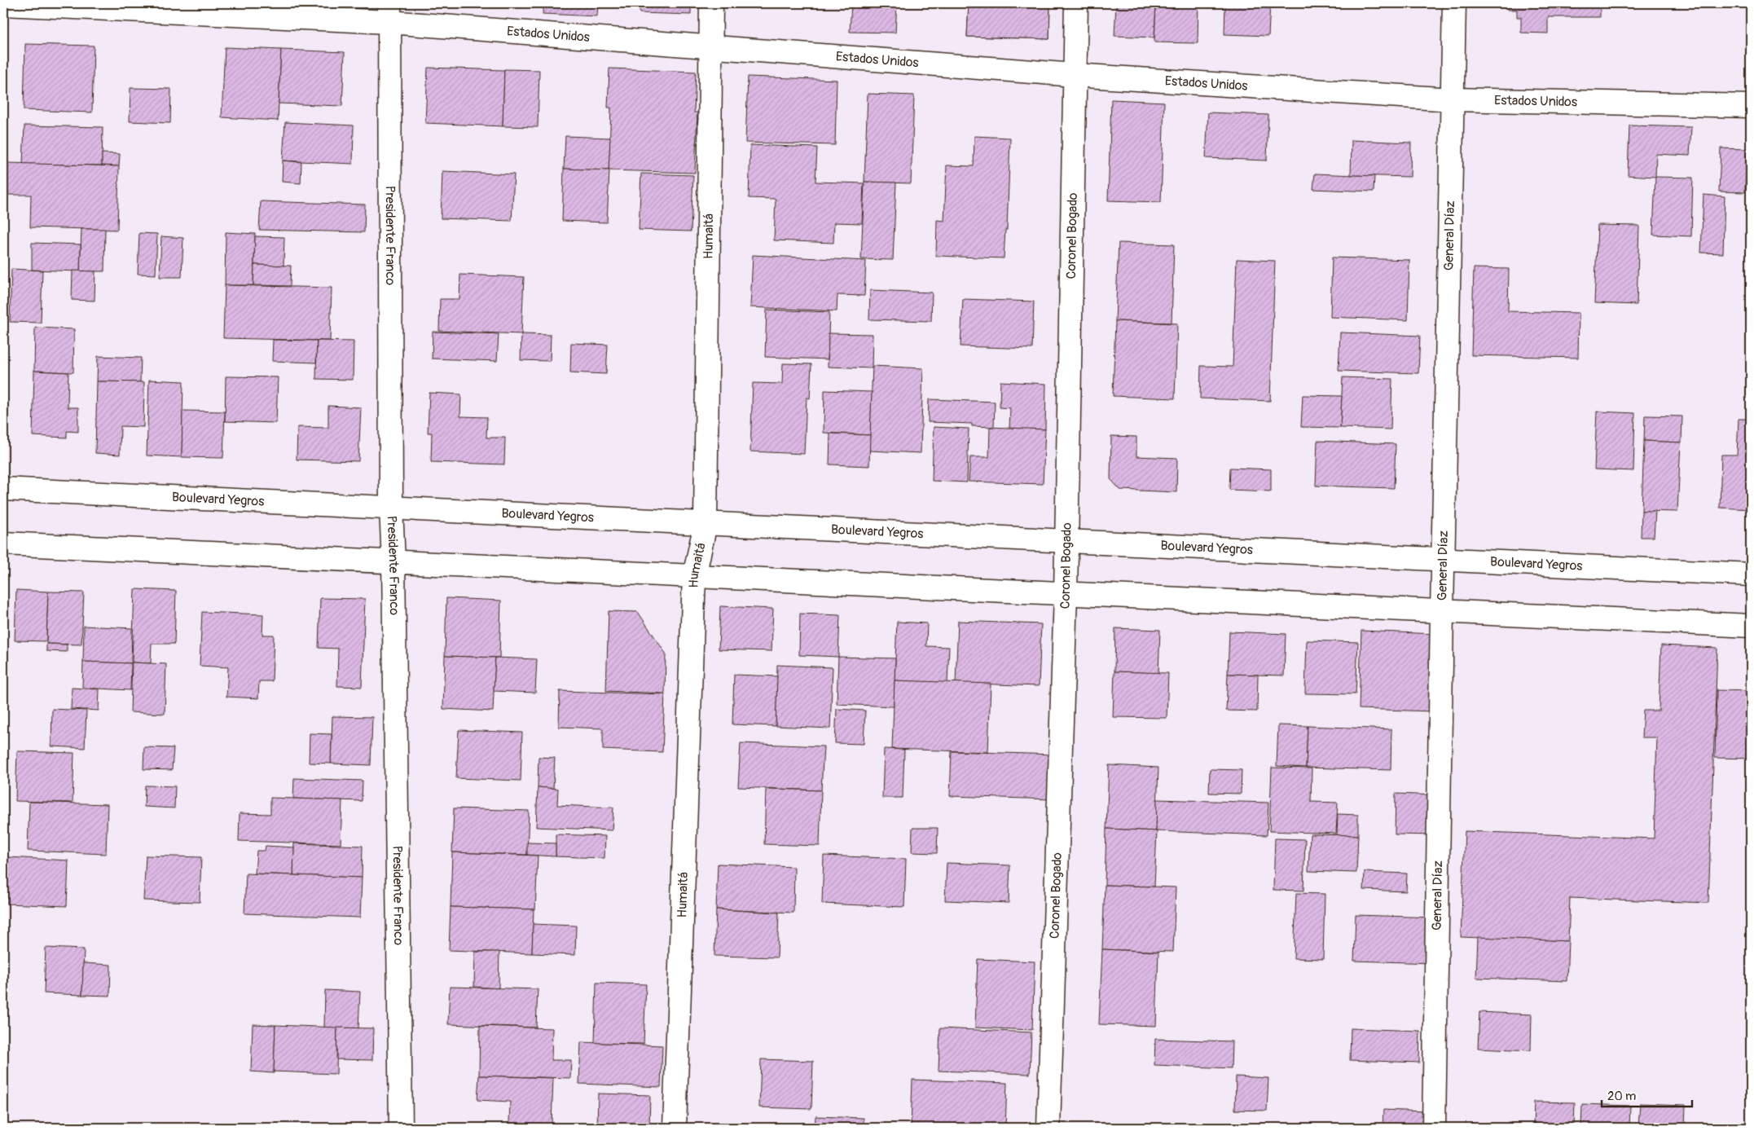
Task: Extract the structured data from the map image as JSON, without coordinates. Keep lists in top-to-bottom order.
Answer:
{
  "streets": {
    "street": [
      "Estados Unidos",
      "Presidente Franco",
      "Coronel Bogado",
      "General Díaz",
      "Humaitá",
      "Boulevard Yegros"
    ]
  },
  "crossings": [
    ["Estados Unidos", "Presidente Franco"],
    ["Estados Unidos", "Coronel Bogado"],
    ["Estados Unidos", "General Díaz"],
    ["Estados Unidos", "Humaitá"],
    ["Presidente Franco", "Boulevard Yegros"],
    ["Coronel Bogado", "Boulevard Yegros"],
    ["General Díaz", "Boulevard Yegros"],
    ["Humaitá", "Boulevard Yegros"]
  ],
  "scale_bar": "20 m"
}
